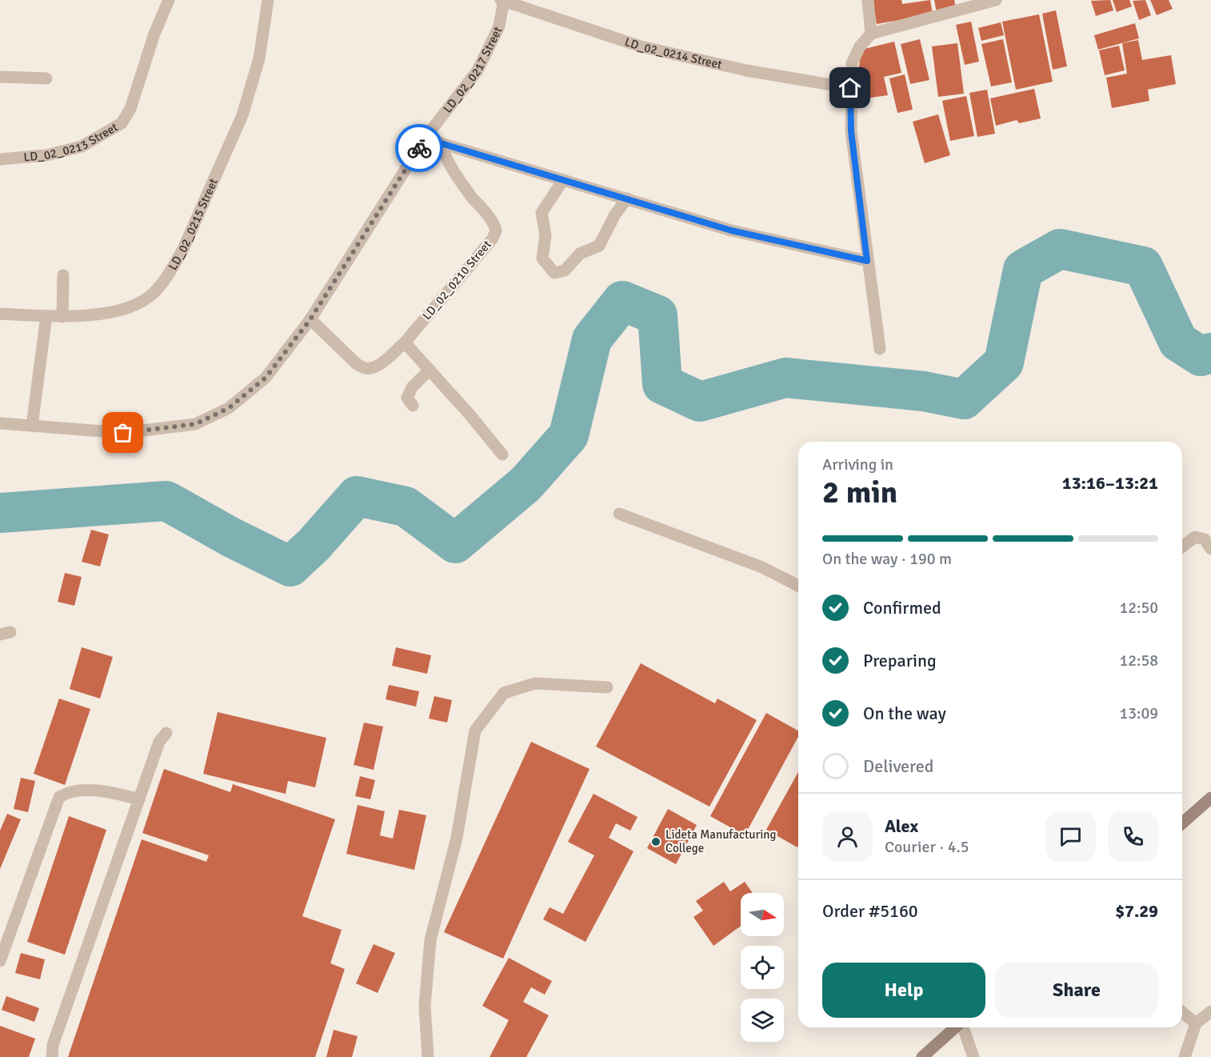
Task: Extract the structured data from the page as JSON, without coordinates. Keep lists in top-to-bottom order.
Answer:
{
  "streets": {
    "street": [
      "LD_02_0214 Street",
      "LD_02_0217 Street",
      "LD_02_0213 Street",
      "LD_02_0215 Street",
      "LD_02_0210 Street"
    ]
  },
  "crossings": [
    ["LD_02_0214 Street", "LD_02_0217 Street"],
    ["LD_02_0217 Street", "LD_02_0210 Street"]
  ],
  "places": ["Lideta Manufacturing College"],
  "north": "right",
  "page": {
    "heading": ["2 min", "Arriving in", "13:16–13:21"],
    "panel": [
      "Alex",
      "Courier · 4.5",
      "Order #5160",
      "$7.29"
    ],
    "bar": "On the way · 190 m",
    "list": [
      ["Confirmed", "12:50"],
      ["Preparing", "12:58"],
      ["On the way", "13:09"],
      "Delivered"
    ],
    "buttons": ["Help", "Share"]
  }
}
